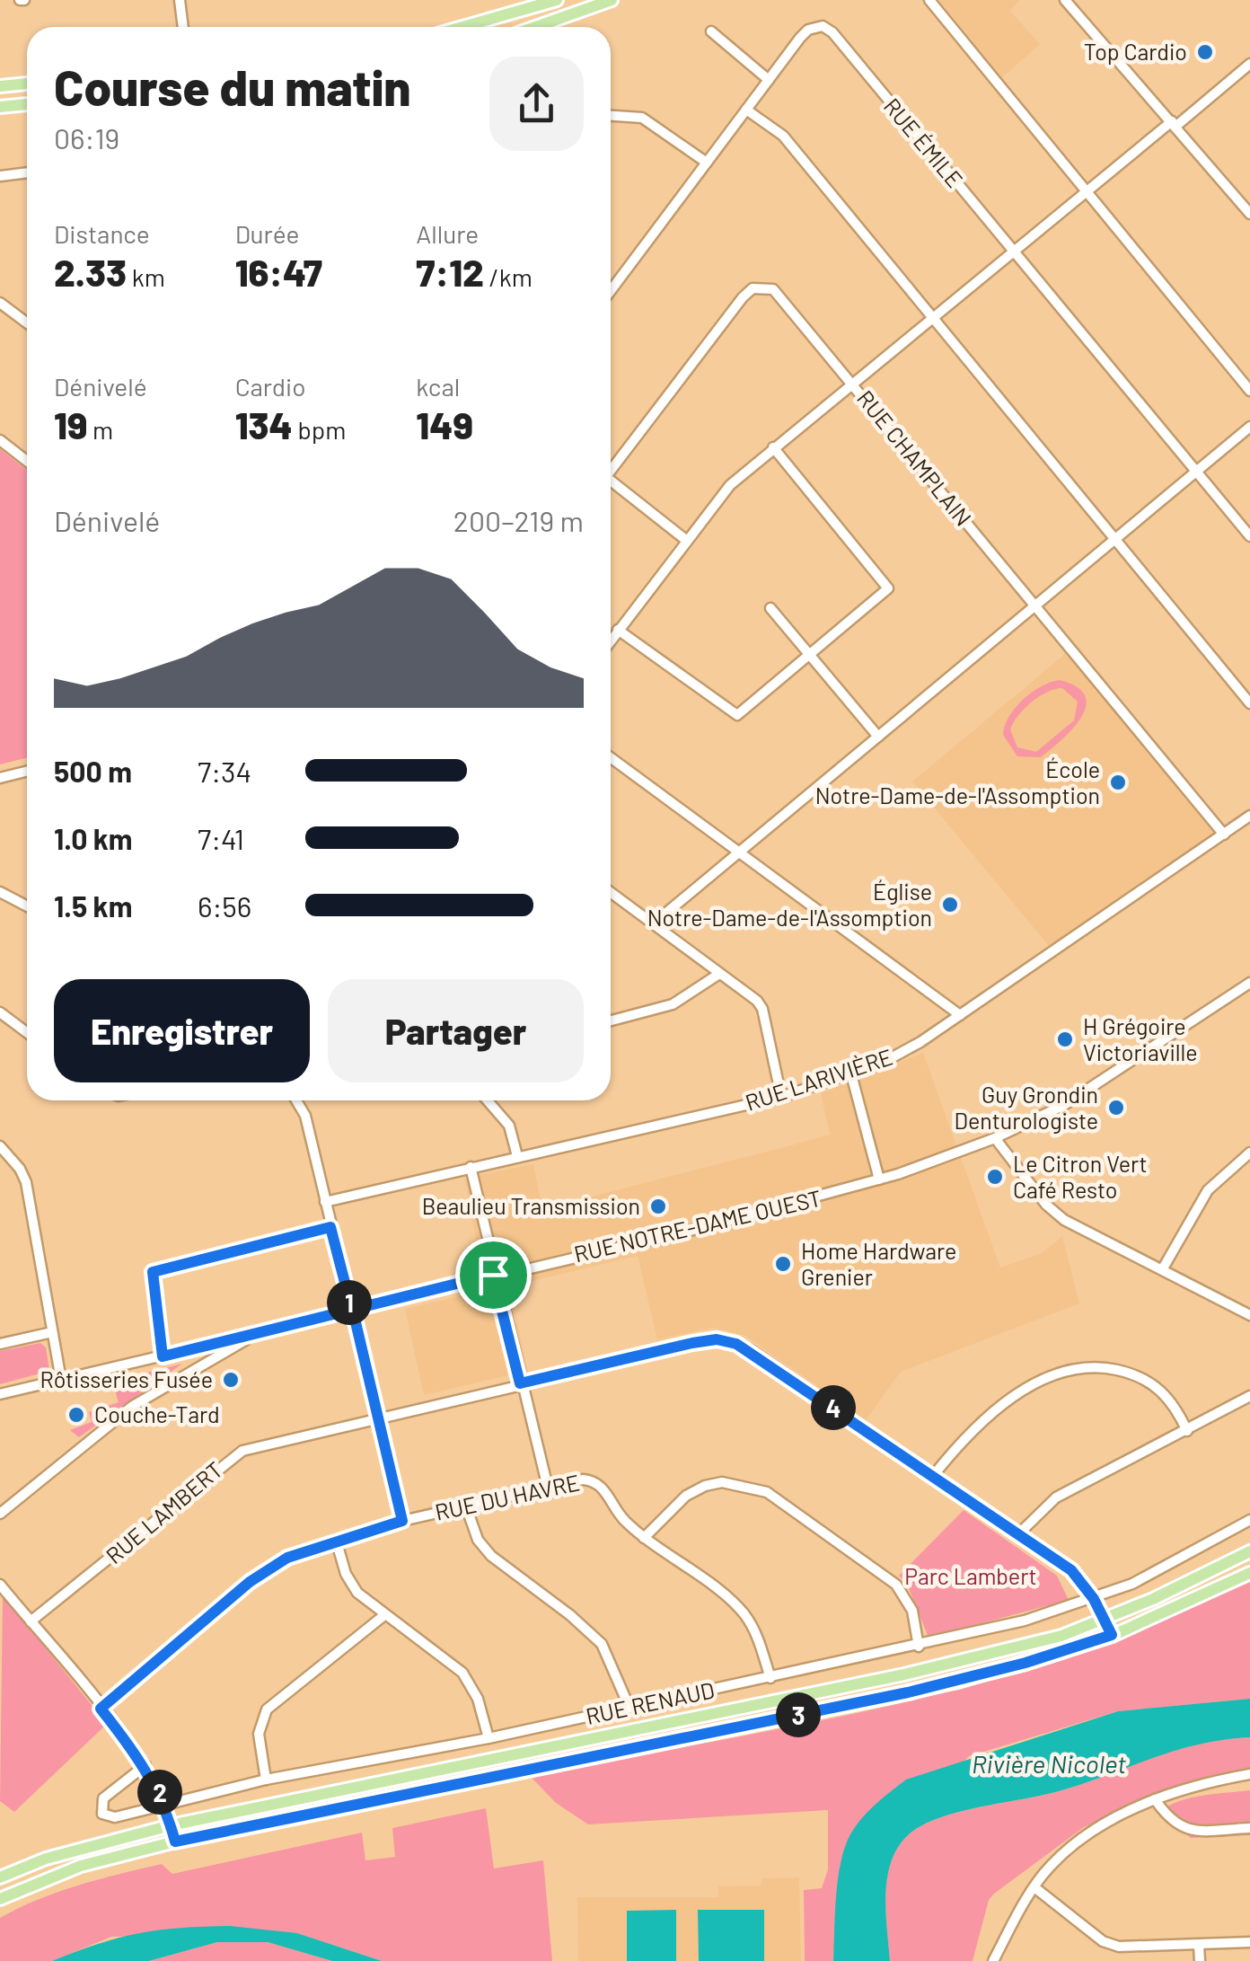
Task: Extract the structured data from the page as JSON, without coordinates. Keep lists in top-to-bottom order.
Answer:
{
  "streets": {
    "street": [
      "RUE ÉMILE",
      "RUE CHAMPLAIN",
      "RUE LARIVIÈRE",
      "RUE NOTRE-DAME OUEST",
      "RUE DU HAVRE",
      "RUE LAMBERT",
      "RUE RENAUD"
    ]
  },
  "crossings": [
    ["RUE CHAMPLAIN", "RUE LARIVIÈRE"],
    ["RUE DU HAVRE", "RUE RENAUD"],
    ["RUE LAMBERT", "RUE RENAUD"]
  ],
  "water": ["Rivière Nicolet"],
  "parks": ["Parc Lambert"],
  "places": [
    "Top Cardio",
    "École Notre-Dame-de-l'Assomption",
    "Église Notre-Dame-de-l'Assomption",
    "H Grégoire Victoriaville",
    "Guy Grondin Denturologiste",
    "Le Citron Vert Café Resto",
    "Beaulieu Transmission",
    "Home Hardware Grenier",
    "Rôtisseries Fusée",
    "Couche-Tard"
  ],
  "page": {
    "heading": ["Course du matin", "06:19"],
    "stats": [
      ["Distance", "2.33 km"],
      ["Durée", "16:47"],
      ["Allure", "7:12 /km"],
      ["Dénivelé", "19 m"],
      ["Cardio", "134 bpm"],
      ["kcal", "149"]
    ],
    "chart": ["Dénivelé", "200–219 m"],
    "list": [
      {
        "name": "500 m",
        "note": "7:34"
      },
      {
        "name": "1.0 km",
        "note": "7:41"
      },
      {
        "name": "1.5 km",
        "note": "6:56"
      }
    ],
    "buttons": ["Enregistrer", "Partager"],
    "pins": [
      "1",
      "4",
      "3",
      "2"
    ]
  }
}
